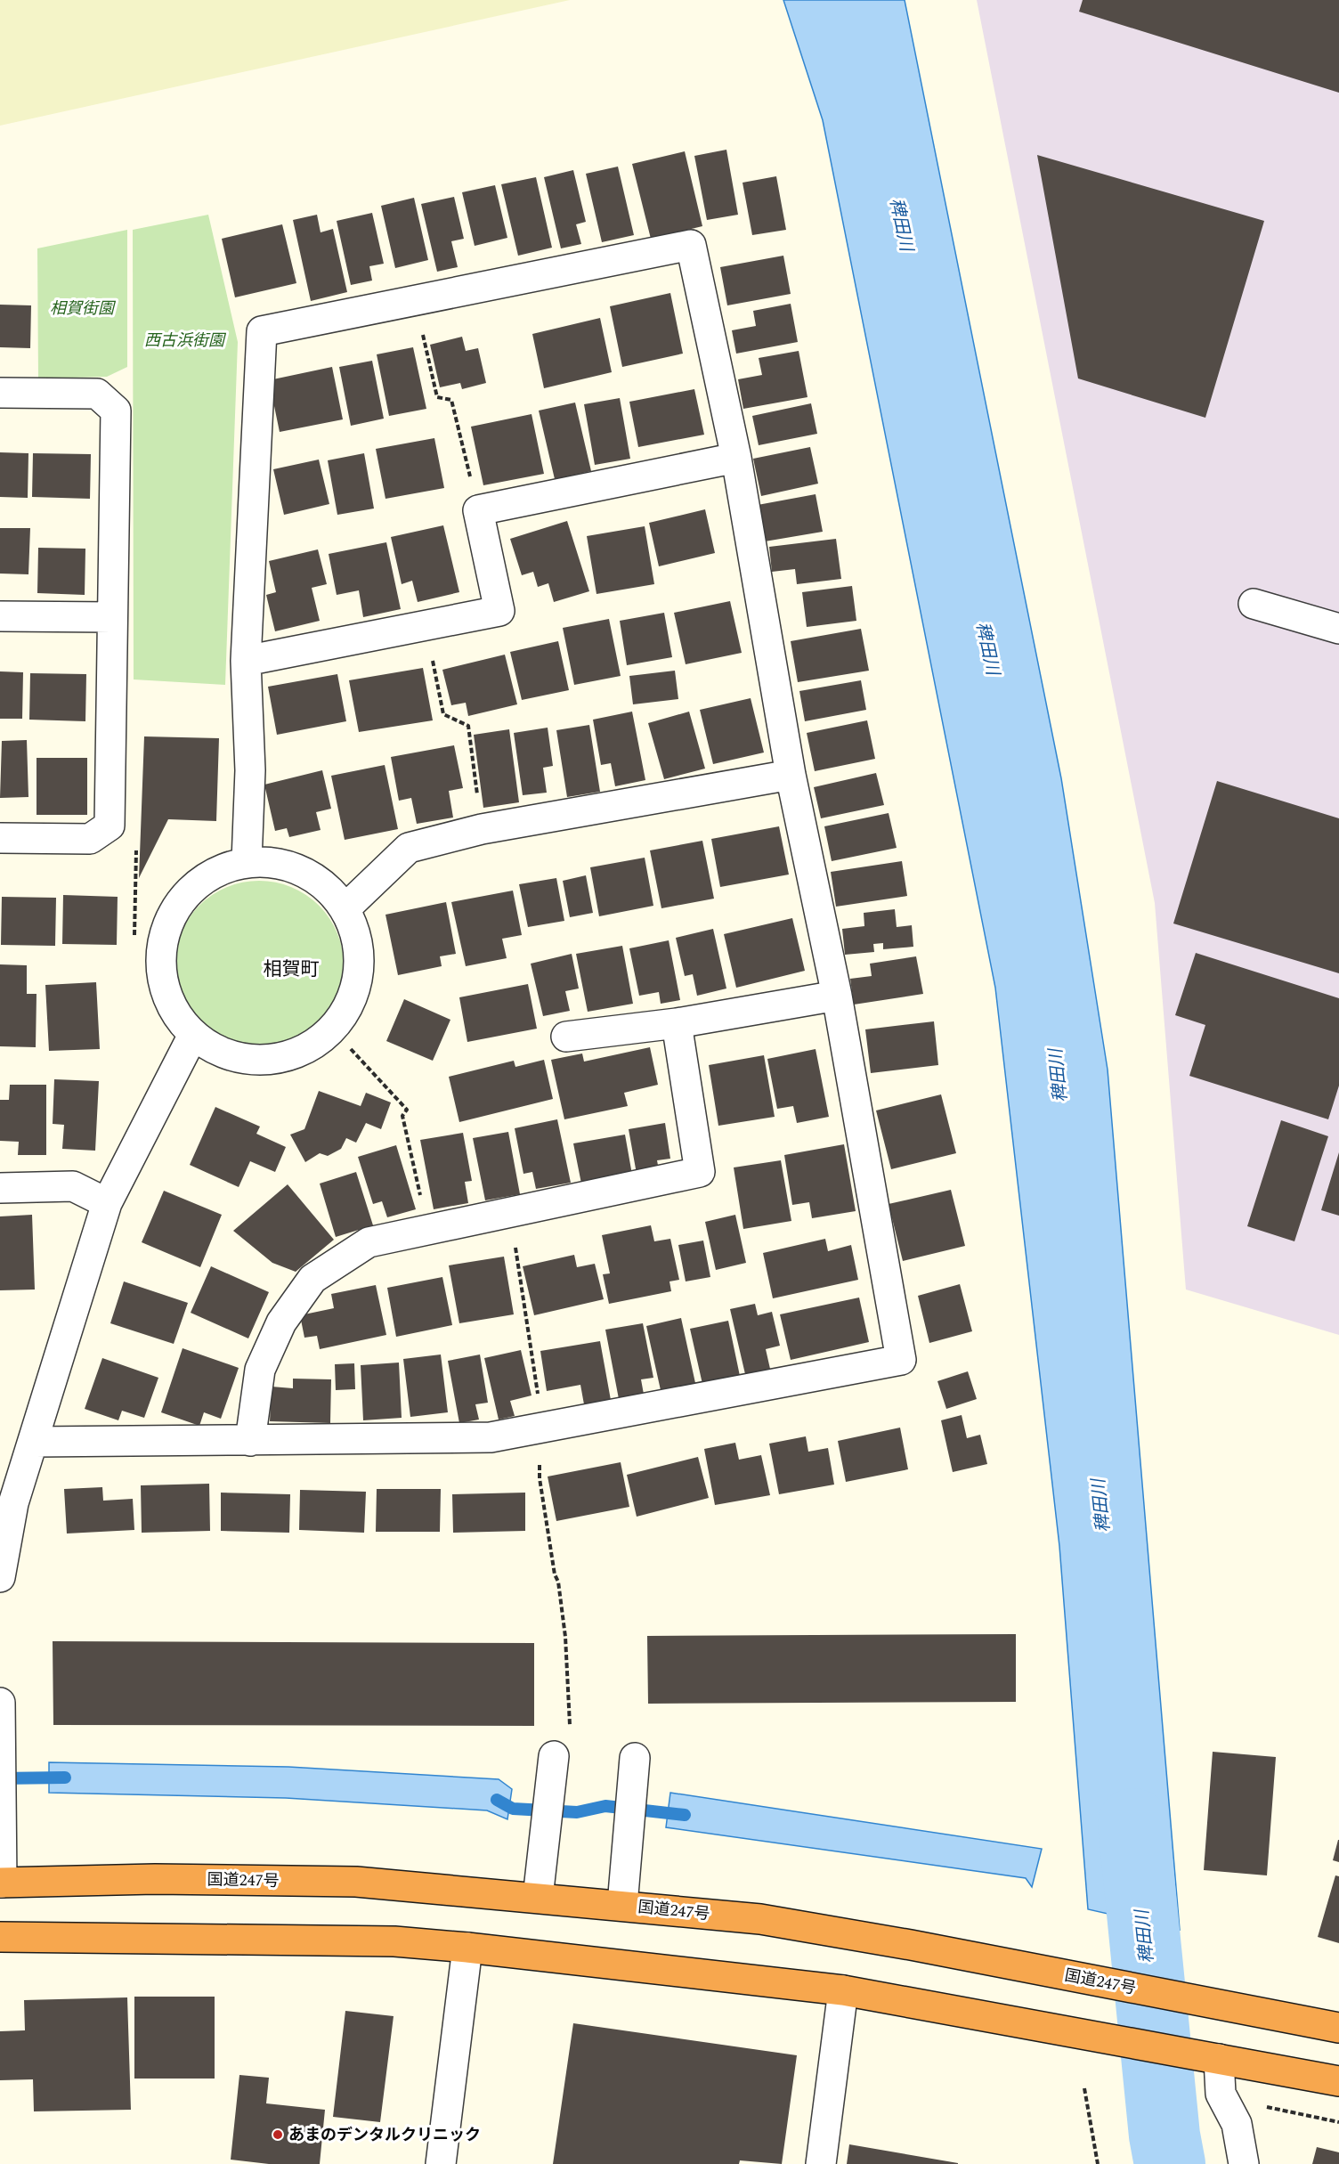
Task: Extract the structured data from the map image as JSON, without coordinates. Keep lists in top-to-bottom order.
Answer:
{
  "streets": {
    "highway": ["国道247号"]
  },
  "districts": ["相賀町"],
  "water": ["稗田川"],
  "parks": ["相賀街園", "西古浜街園"],
  "places": ["あまのデンタルクリニック"]
}
